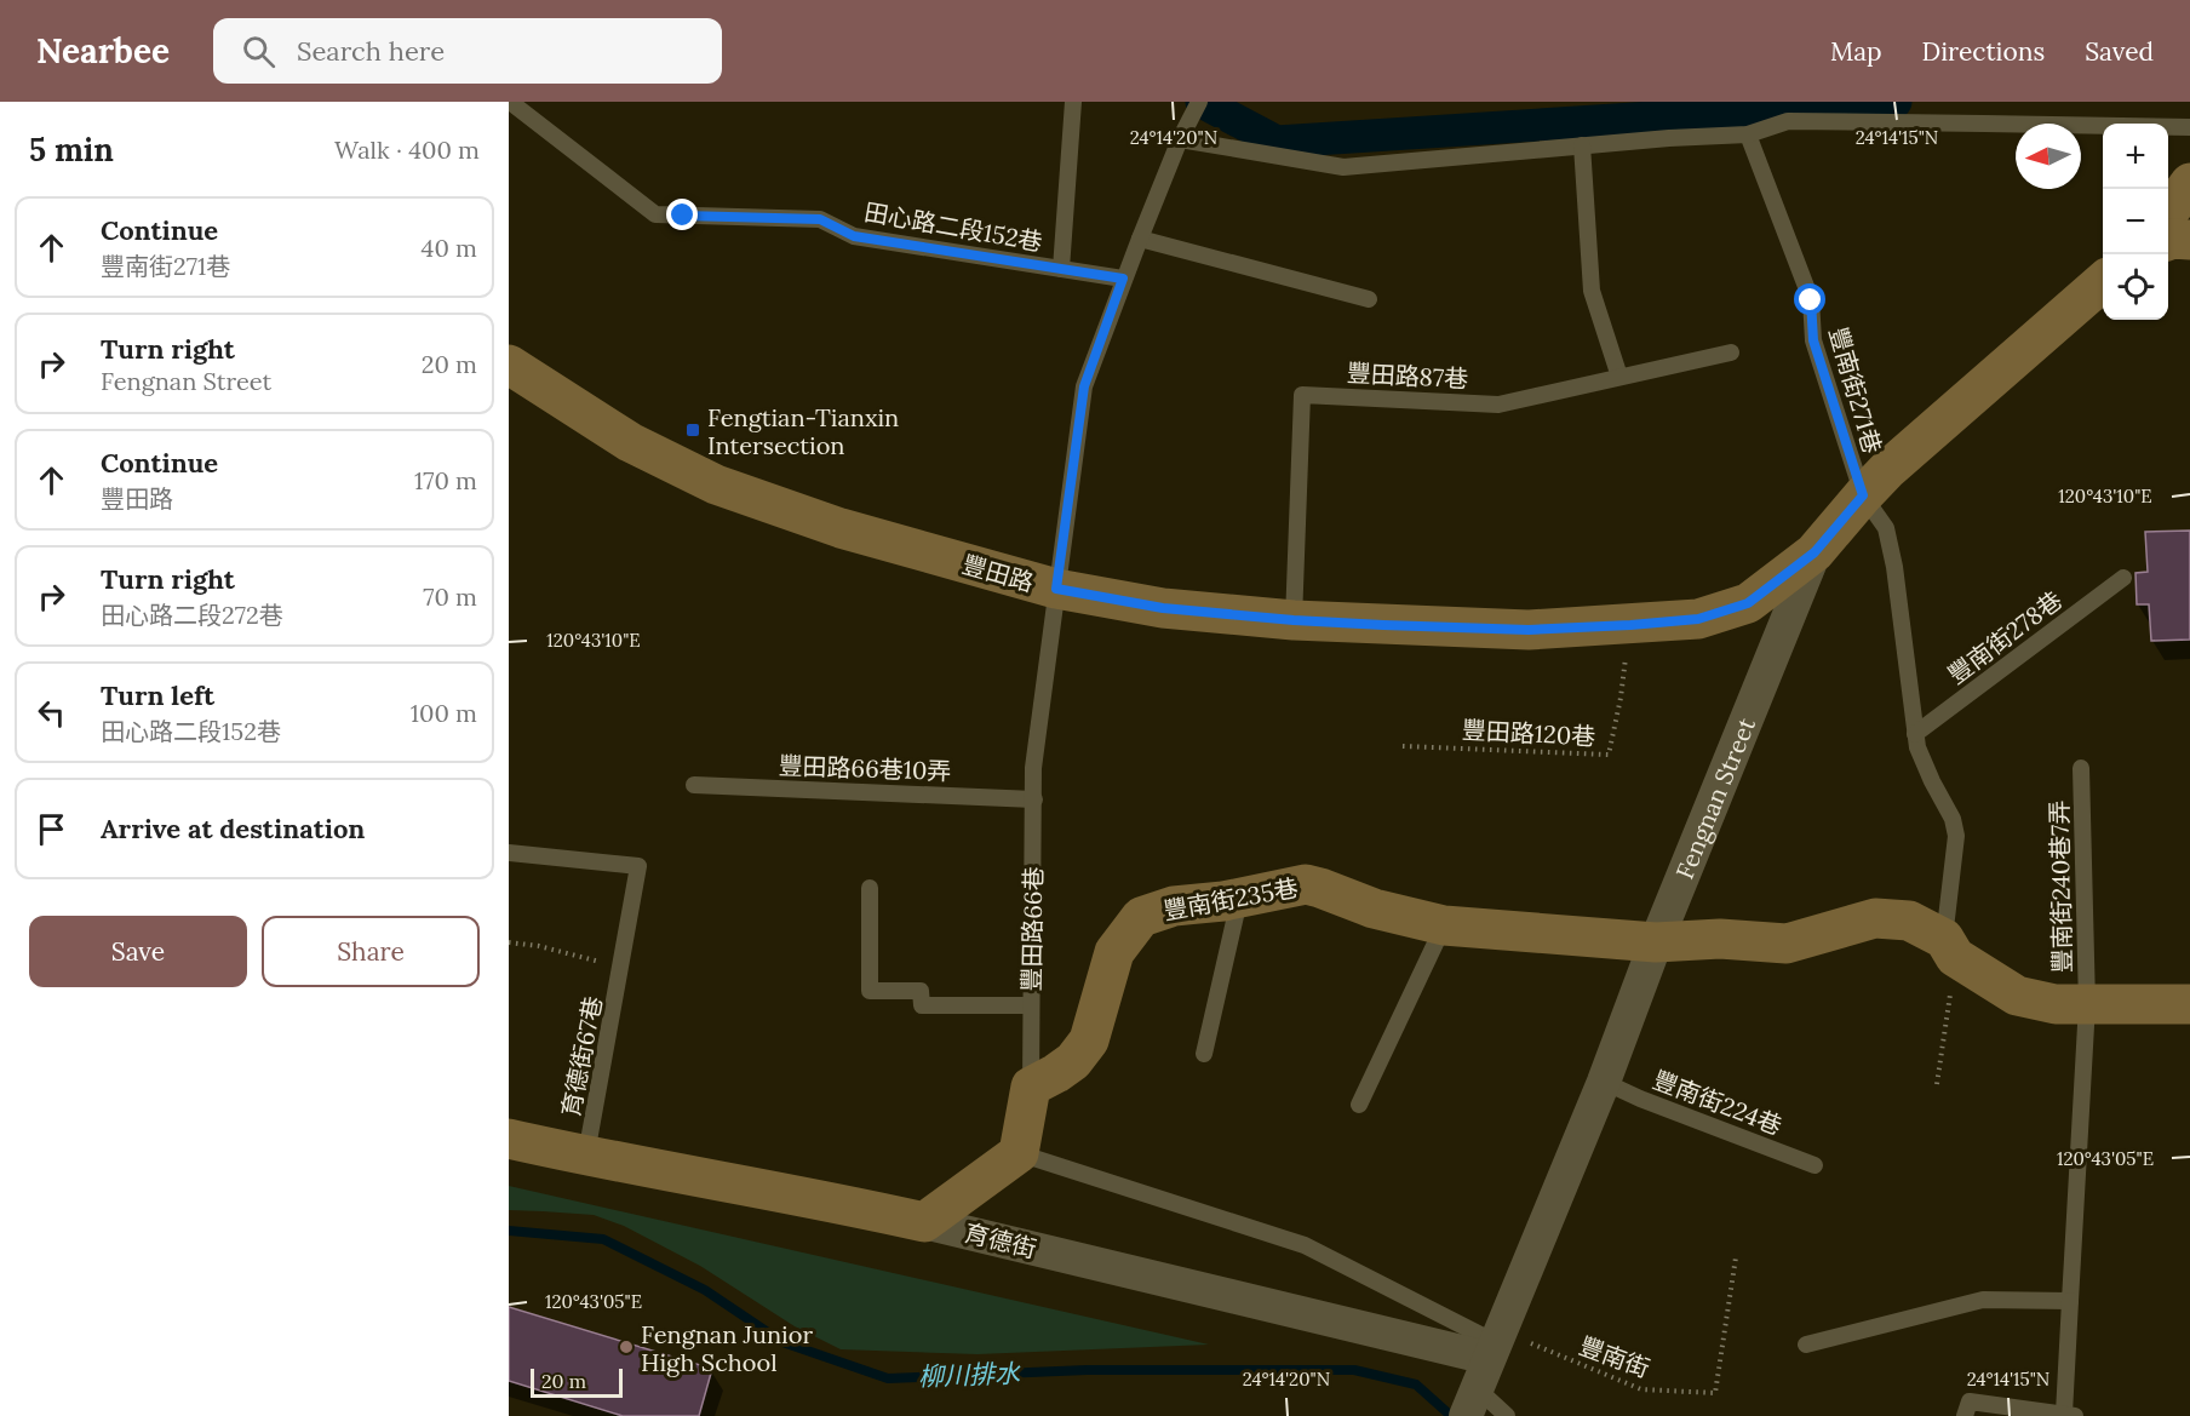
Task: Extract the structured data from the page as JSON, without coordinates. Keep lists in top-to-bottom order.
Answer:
{
  "streets": {
    "street": [
      "豐田路",
      "Fengnan Street",
      "豐南街235巷",
      "豐田路66巷",
      "育德街"
    ],
    "lane": [
      "田心路二段152巷",
      "豐田路87巷",
      "豐南街271巷",
      "豐南街278巷",
      "豐田路66巷10弄",
      "豐南街240巷7弄",
      "育德街67巷",
      "豐南街224巷"
    ],
    "path": ["豐田路120巷", "豐南街"]
  },
  "crossings": [
    ["田心路二段152巷", "豐田路66巷"],
    ["豐田路87巷", "豐田路"],
    ["豐南街271巷", "豐南街278巷"],
    ["豐南街271巷", "Fengnan Street"],
    ["豐田路", "豐田路120巷"],
    ["豐田路", "Fengnan Street"],
    ["豐田路", "豐田路66巷"],
    ["豐南街278巷", "Fengnan Street"],
    ["豐南街278巷", "豐南街235巷"],
    ["豐田路66巷10弄", "豐田路66巷"],
    ["Fengnan Street", "豐南街235巷"],
    ["Fengnan Street", "豐南街224巷"],
    ["Fengnan Street", "育德街"],
    ["Fengnan Street", "豐南街"],
    ["豐南街240巷7弄", "豐南街235巷"],
    ["豐南街235巷", "豐田路66巷"],
    ["育德街67巷", "育德街"],
    ["育德街", "豐南街"]
  ],
  "water": ["柳川排水"],
  "places": {
    "transit": ["Fengtian-Tianxin Intersection"],
    "other": ["Fengnan Junior High School"]
  },
  "scale_bar": "20 m",
  "north": "left",
  "page": {
    "header": "Nearbee",
    "search": "Search here",
    "nav": ["Map", "Directions", "Saved"],
    "heading": ["5 min", "Walk · 400 m"],
    "map_buttons": ["+", "−"],
    "list": [
      ["Continue", "豐南街271巷", "40 m"],
      ["Turn right", "Fengnan Street", "20 m"],
      ["Continue", "豐田路", "170 m"],
      ["Turn right", "田心路二段272巷", "70 m"],
      ["Turn left", "田心路二段152巷", "100 m"],
      "Arrive at destination"
    ],
    "buttons": ["Save", "Share"],
    "scale": "20 m"
  },
  "coordinates": [
    "24°14'20\"N",
    "24°14'15\"N",
    "120°43'10\"E",
    "120°43'05\"E"
  ]
}
